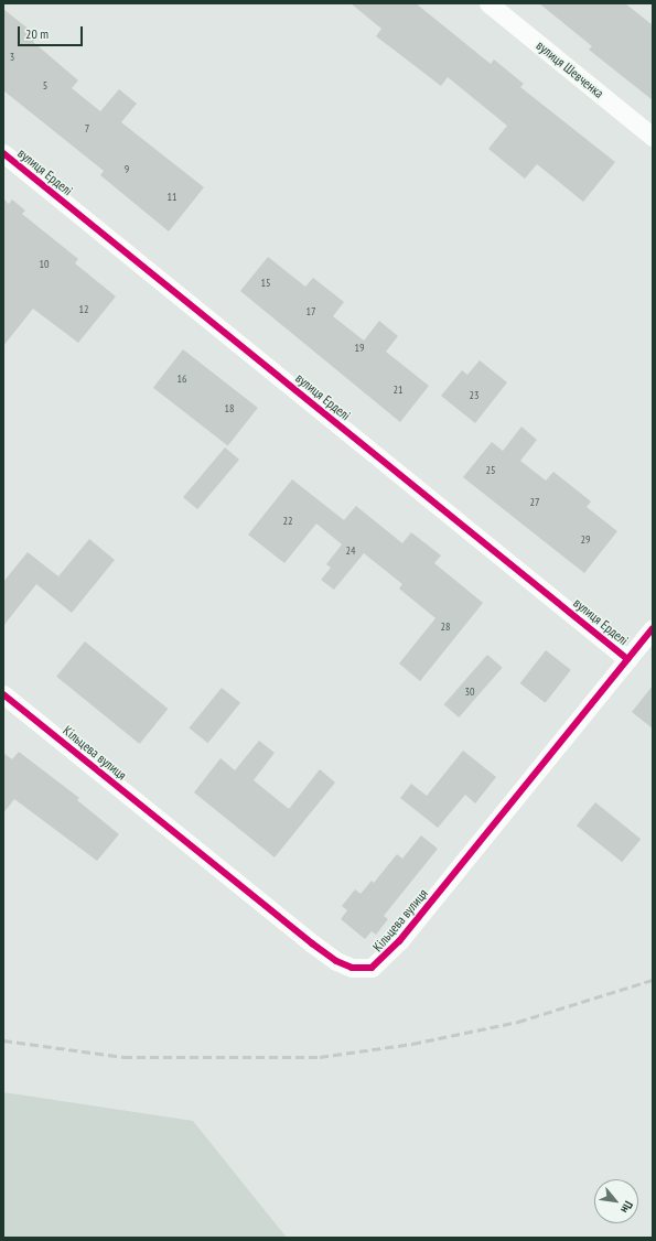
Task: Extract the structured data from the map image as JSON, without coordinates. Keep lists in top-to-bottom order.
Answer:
{
  "streets": {
    "street": ["вулиця Шевченка", "вулиця Ерделі", "Кільцева вулиця"]
  },
  "crossings": [
    ["вулиця Ерделі", "Кільцева вулиця"]
  ],
  "house_numbers": [
    "3",
    "5",
    "7",
    "9",
    "11",
    "10",
    "15",
    "12",
    "17",
    "19",
    "16",
    "21",
    "23",
    "18",
    "25",
    "27",
    "22",
    "29",
    "24",
    "28",
    "30"
  ],
  "scale_bar": "20 m",
  "north": "bottom right"
}
